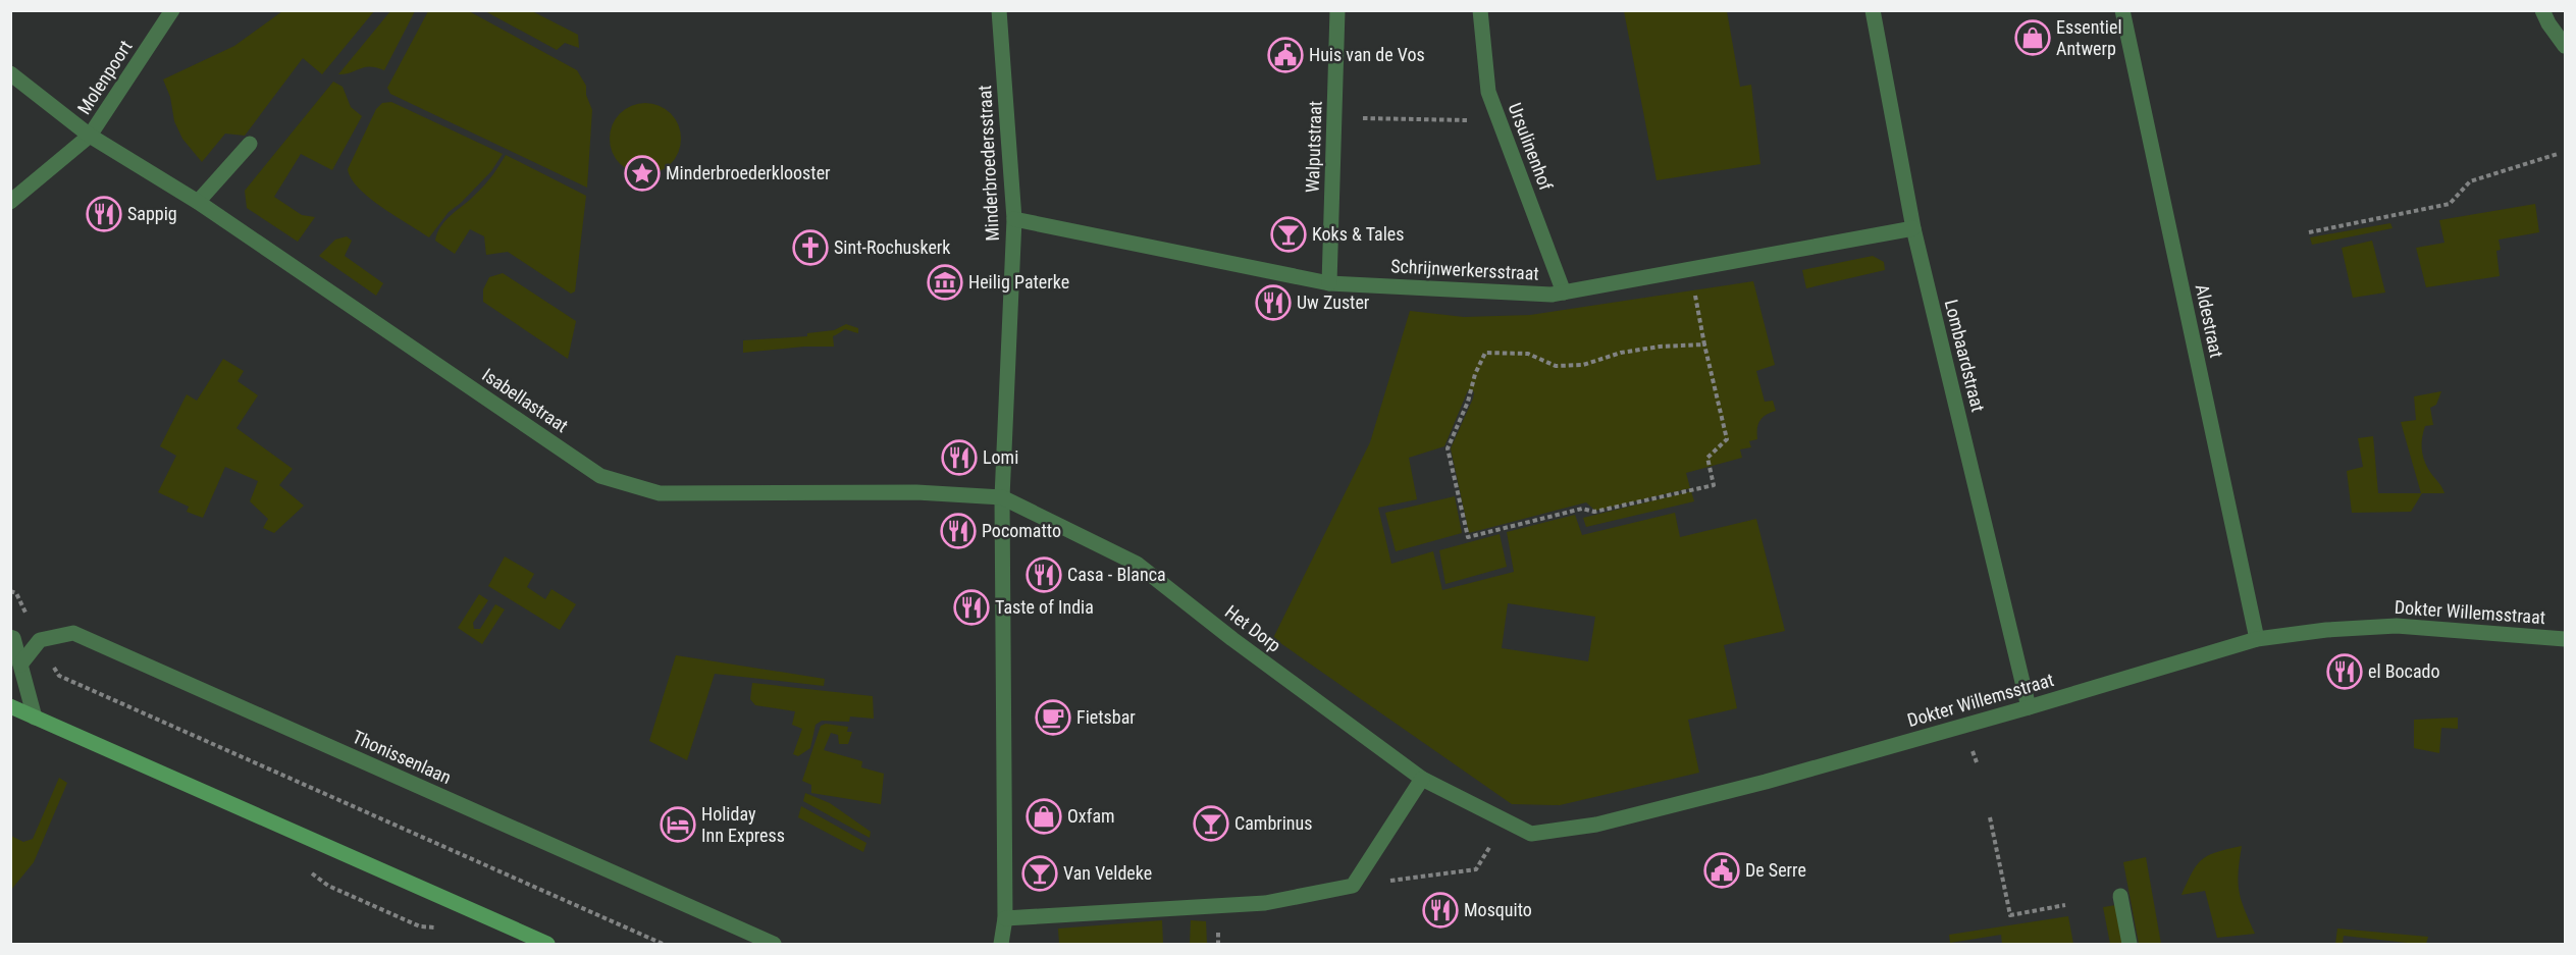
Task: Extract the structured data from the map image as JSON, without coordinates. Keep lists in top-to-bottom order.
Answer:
{
  "streets": {
    "street": [
      "Molenpoort",
      "Walputstraat",
      "Ursulinenhof",
      "Minderbroedersstraat",
      "Schrijnwerkersstraat",
      "Aldestraat",
      "Lombaardstraat",
      "Isabellastraat",
      "Dokter Willemsstraat",
      "Het Dorp",
      "Thonissenlaan"
    ]
  },
  "crossings": [
    ["Molenpoort", "Isabellastraat"],
    ["Walputstraat", "Schrijnwerkersstraat"],
    ["Ursulinenhof", "Schrijnwerkersstraat"],
    ["Minderbroedersstraat", "Schrijnwerkersstraat"],
    ["Minderbroedersstraat", "Isabellastraat"],
    ["Minderbroedersstraat", "Het Dorp"],
    ["Schrijnwerkersstraat", "Lombaardstraat"],
    ["Aldestraat", "Dokter Willemsstraat"],
    ["Lombaardstraat", "Dokter Willemsstraat"],
    ["Isabellastraat", "Het Dorp"],
    ["Dokter Willemsstraat", "Het Dorp"]
  ],
  "places": {
    "shop": ["Essentiel Antwerp", "Oxfam"],
    "public building": ["Huis van de Vos", "De Serre"],
    "place": ["Minderbroederklooster"],
    "restaurant": [
      "Sappig",
      "Uw Zuster",
      "Lomi",
      "Pocomatto",
      "Casa - Blanca",
      "Taste of India",
      "el Bocado",
      "Mosquito"
    ],
    "bar": ["Koks & Tales", "Cambrinus", "Van Veldeke"],
    "church": ["Sint-Rochuskerk"],
    "museum": ["Heilig Paterke"],
    "cafe": ["Fietsbar"],
    "hotel": ["Holiday Inn Express"]
  }
}
